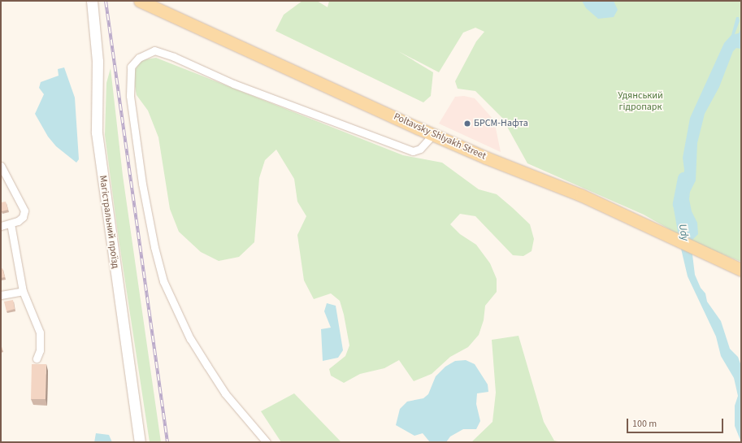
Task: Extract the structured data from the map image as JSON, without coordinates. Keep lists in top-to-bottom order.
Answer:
{
  "streets": {
    "main road": ["Poltavsky Shlyakh Street", "Магістральний проїзд"]
  },
  "water": ["Udy"],
  "parks": ["Удянський гідропарк"],
  "places": ["БРСМ-Нафта"],
  "scale_bar": "100 m"
}
